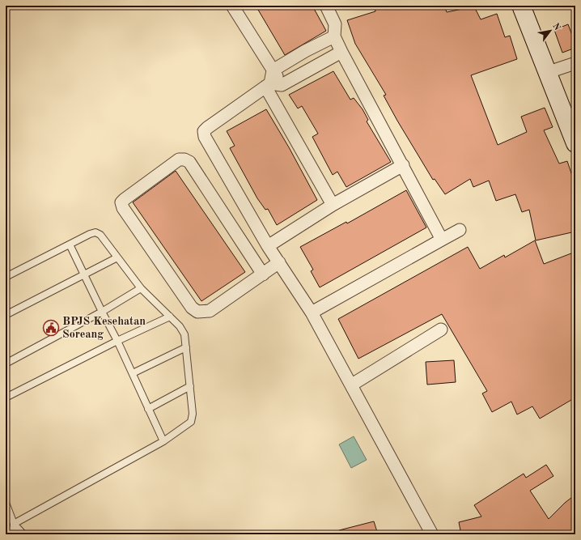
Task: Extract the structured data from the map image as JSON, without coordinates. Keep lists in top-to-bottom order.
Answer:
{
  "places": {
    "public building": ["BPJS Kesehatan Soreang"]
  },
  "north": "top right"
}
